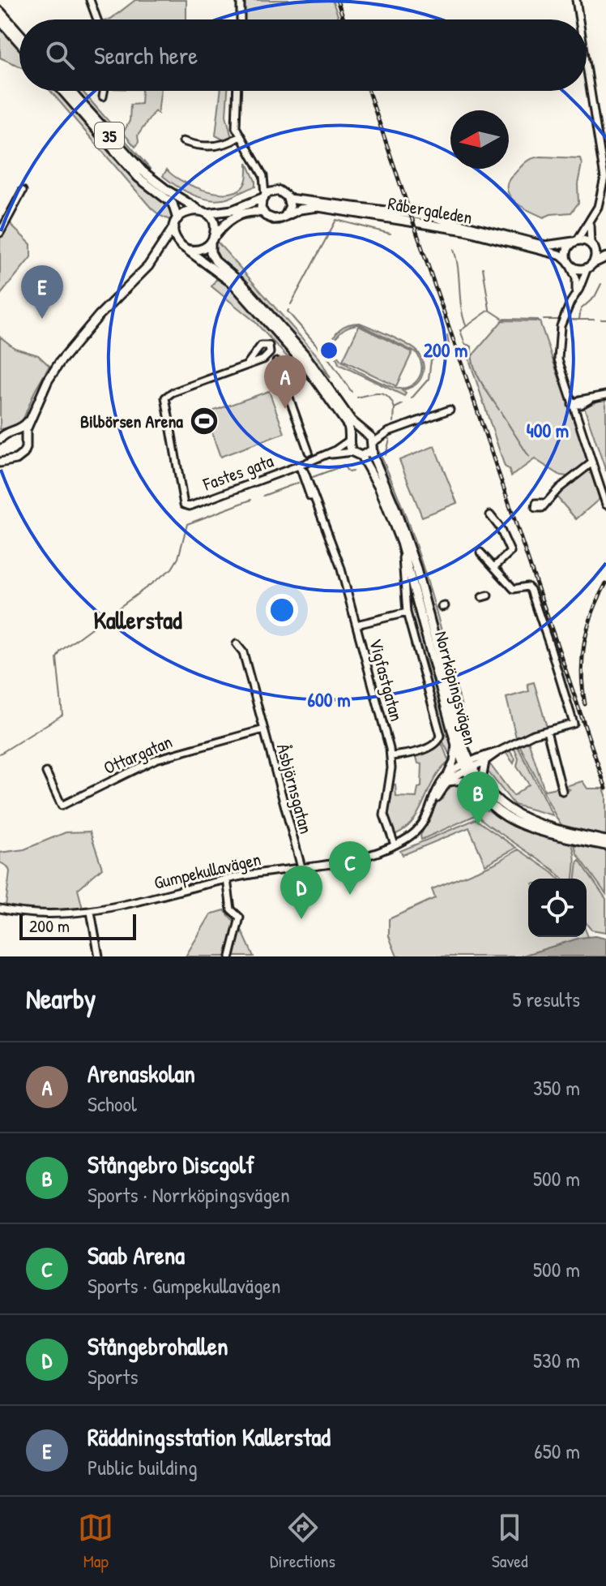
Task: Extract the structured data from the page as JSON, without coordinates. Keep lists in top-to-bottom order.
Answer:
{
  "streets": {
    "main road": ["35", "Råbergaleden", "Norrköpingsvägen"],
    "street": [
      "Fastes gata",
      "Vigfastgatan",
      "Ottargatan",
      "Åsbjörnsgatan",
      "Gumpekullavägen"
    ]
  },
  "crossings": [
    ["Fastes gata", "Vigfastgatan"],
    ["Fastes gata", "Norrköpingsvägen"],
    ["Vigfastgatan", "Gumpekullavägen"],
    ["Norrköpingsvägen", "Gumpekullavägen"],
    ["Ottargatan", "Åsbjörnsgatan"],
    ["Åsbjörnsgatan", "Gumpekullavägen"]
  ],
  "districts": ["Kallerstad"],
  "places": {
    "sports": ["Bilbörsen Arena"]
  },
  "scale_bar": "200 m",
  "north": "left",
  "page": {
    "search": "Search here",
    "pins": [
      "E",
      "A",
      "B",
      "C",
      "D"
    ],
    "scale": "200 m",
    "heading": ["Nearby", "5 results"],
    "list": [
      {
        "mark": "A",
        "name": "Arenaskolan",
        "note": "School",
        "value": "350 m"
      },
      {
        "mark": "B",
        "name": "Stångebro Discgolf",
        "note": "Sports · Norrköpingsvägen",
        "value": "500 m"
      },
      {
        "mark": "C",
        "name": "Saab Arena",
        "note": "Sports · Gumpekullavägen",
        "value": "500 m"
      },
      {
        "mark": "D",
        "name": "Stångebrohallen",
        "note": "Sports",
        "value": "530 m"
      },
      {
        "mark": "E",
        "name": "Räddningsstation Kallerstad",
        "note": "Public building",
        "value": "650 m"
      }
    ],
    "nav": ["Map", "Directions", "Saved"]
  },
  "rings": ["200 m", "400 m", "600 m"]
}
